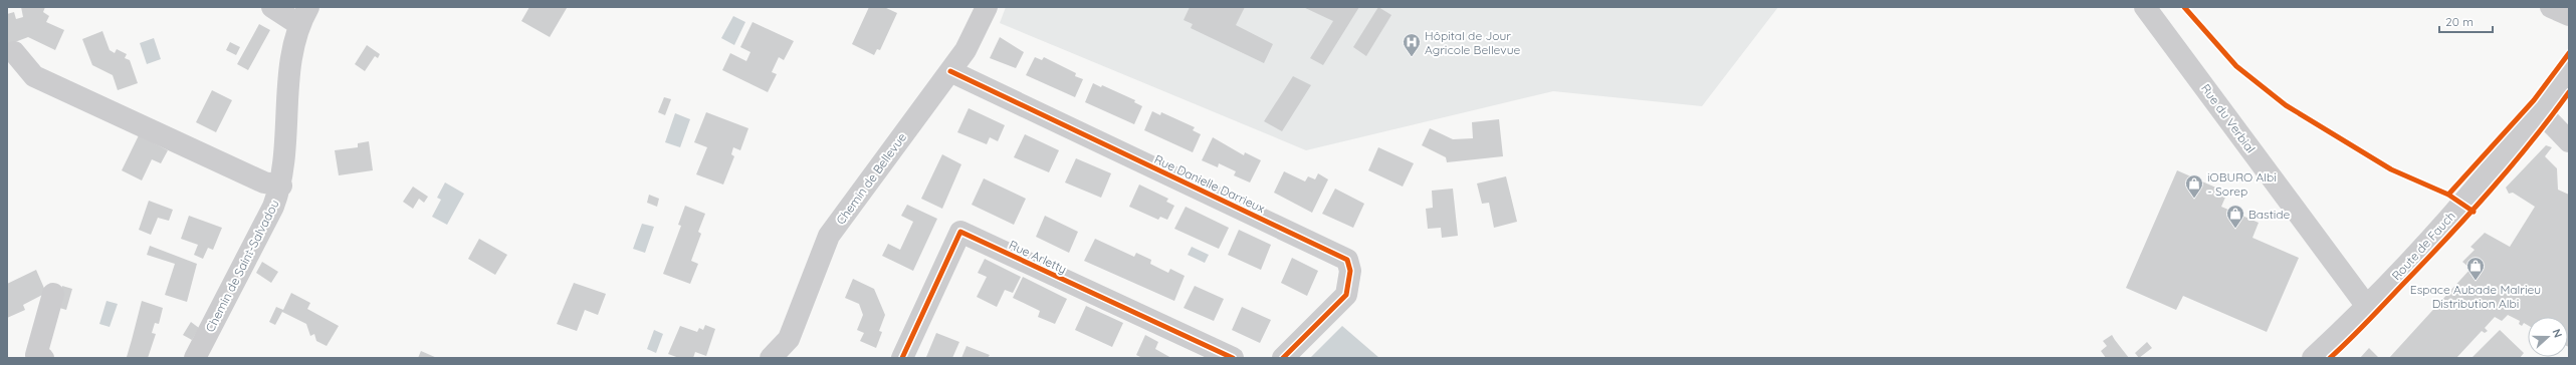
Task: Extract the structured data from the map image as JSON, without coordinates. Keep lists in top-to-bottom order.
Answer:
{
  "streets": {
    "street": [
      "Rue du Verbial",
      "Chemin de Bellevue",
      "Rue Danielle Darrieux",
      "Route de Fauch",
      "Rue Arletty",
      "Chemin de Saint-Salvadou"
    ]
  },
  "crossings": [
    ["Rue du Verbial", "Route de Fauch"],
    ["Chemin de Bellevue", "Rue Danielle Darrieux"]
  ],
  "places": {
    "hospital": ["Hôpital de Jour Agricole Bellevue"],
    "shop": ["iOBURO Albi - Sorep", "Bastide", "Espace Aubade Malrieu Distribution Albi"]
  },
  "scale_bar": "20 m",
  "north": "right"
}
